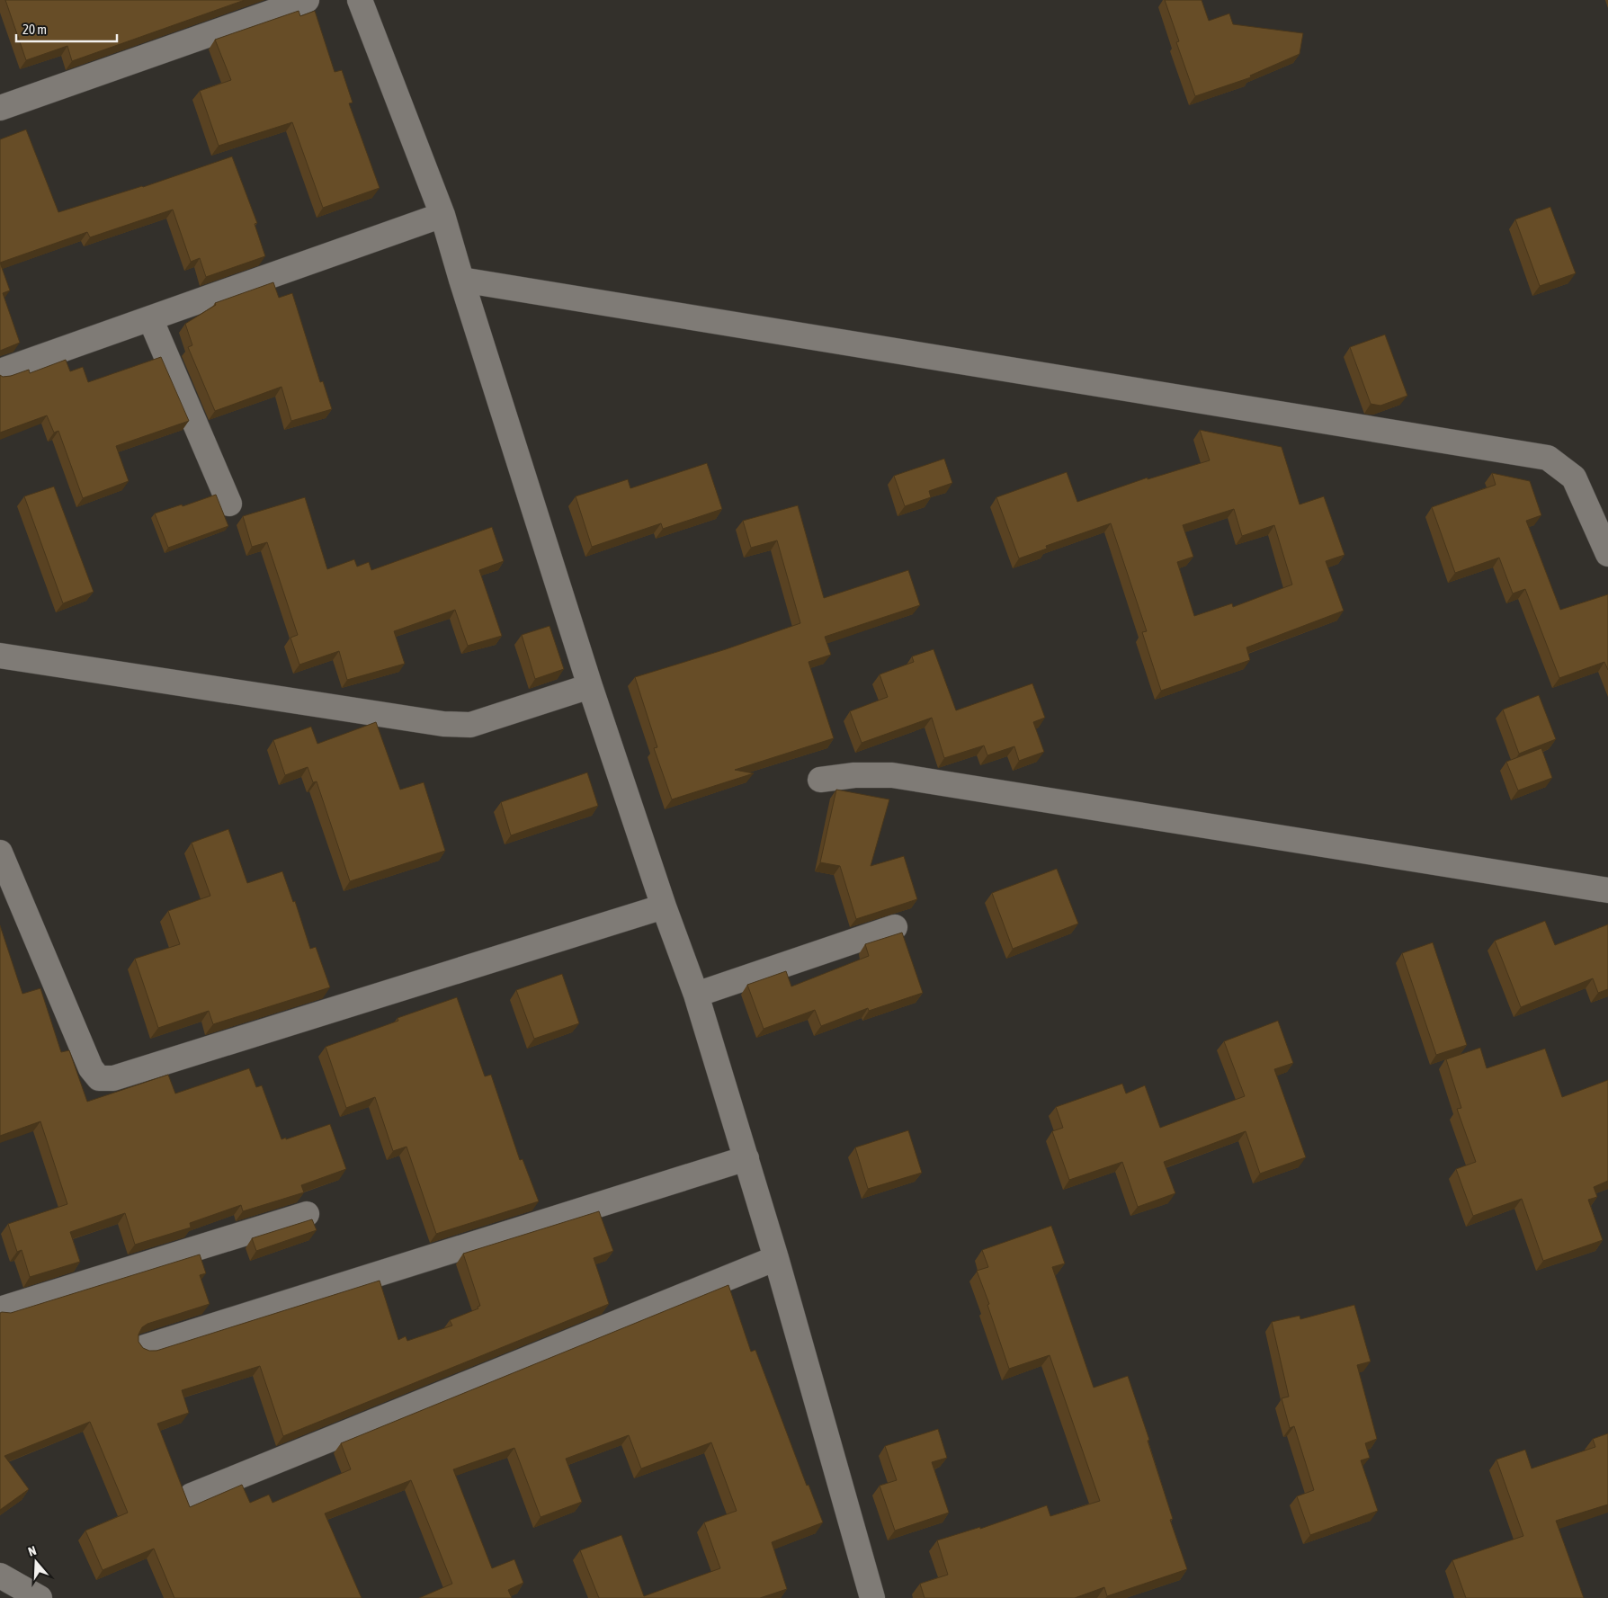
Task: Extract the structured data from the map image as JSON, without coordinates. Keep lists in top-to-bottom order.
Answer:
{
  "scale_bar": "20 m",
  "north": "top"
}
